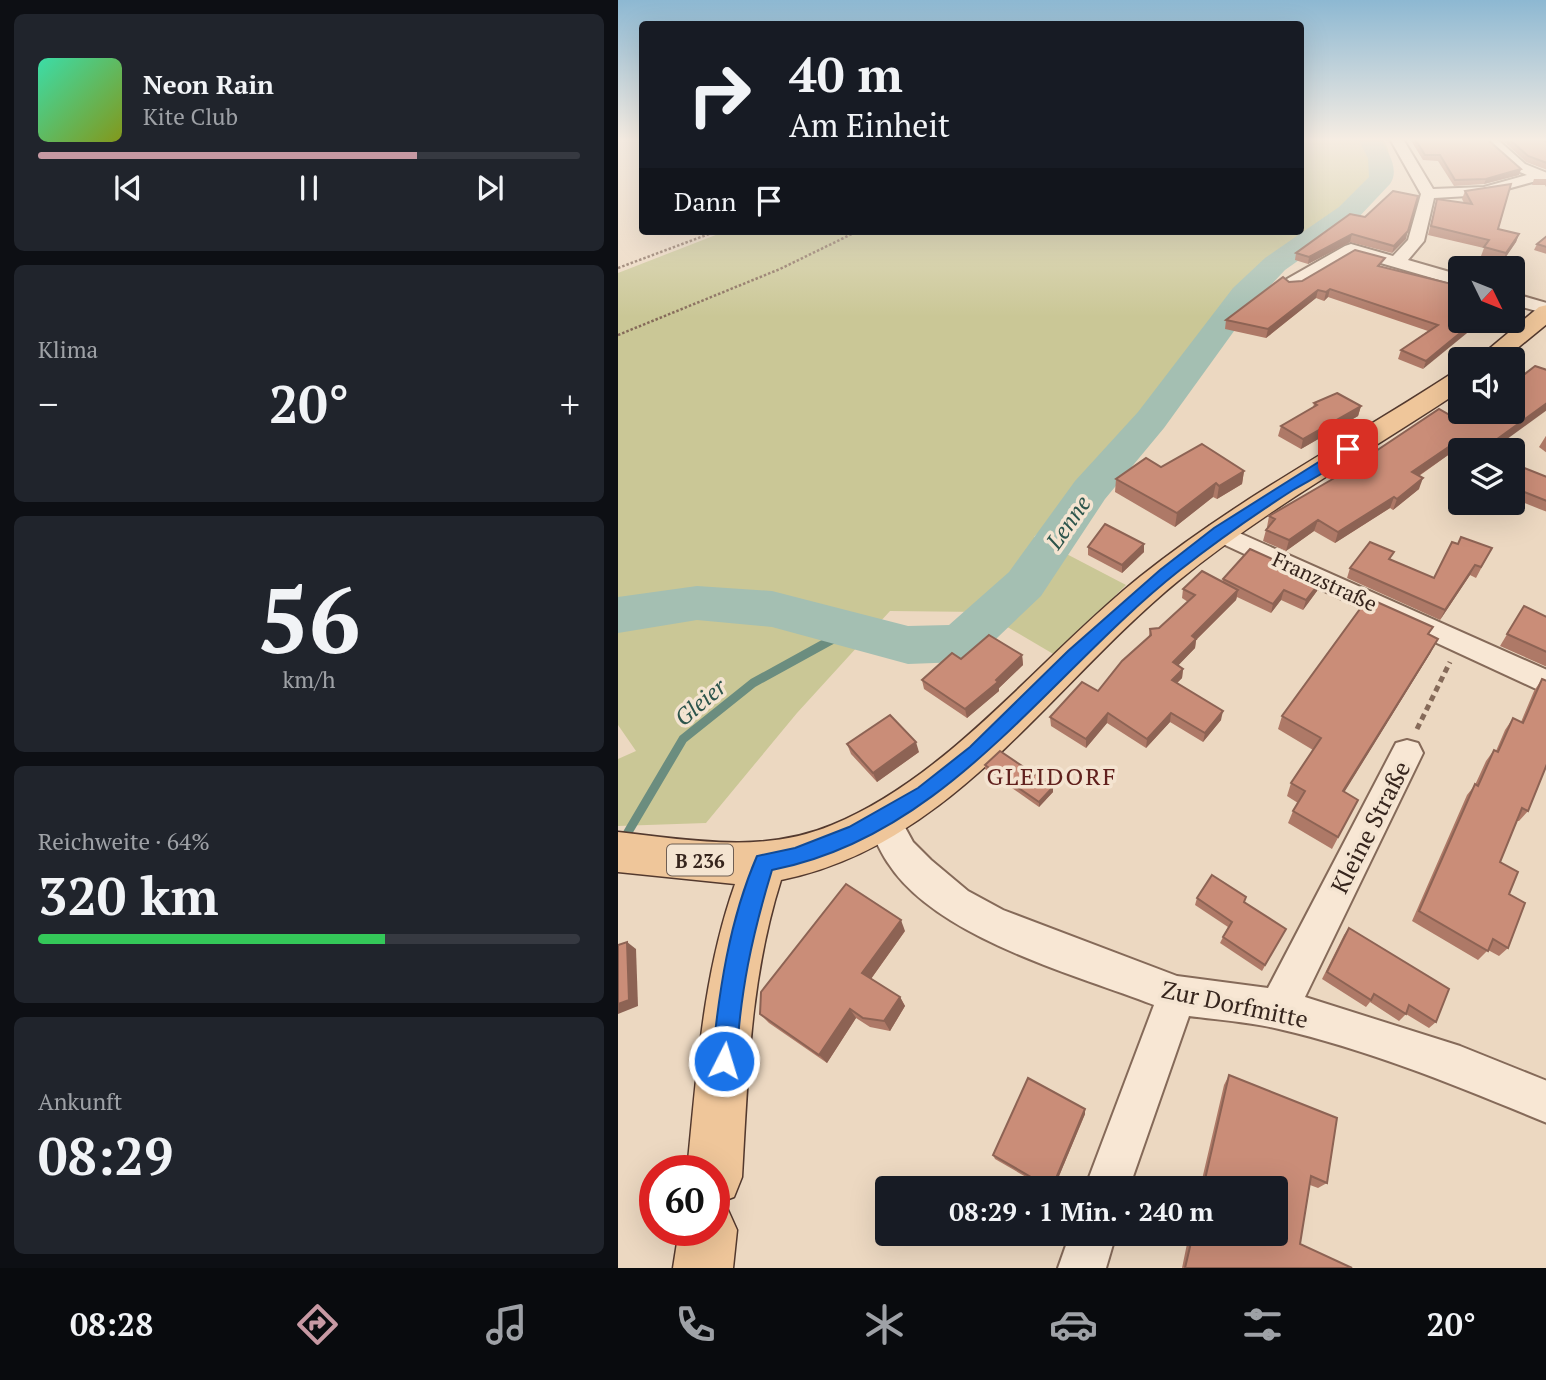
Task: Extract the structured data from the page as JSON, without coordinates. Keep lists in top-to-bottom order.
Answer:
{
  "streets": {
    "main road": ["B 236"],
    "street": ["Franzstraße", "Kleine Straße", "Zur Dorfmitte"]
  },
  "crossings": [
    ["Franzstraße", "Kleine Straße"],
    ["Franzstraße", "B 236"],
    ["Kleine Straße", "Zur Dorfmitte"],
    ["B 236", "Zur Dorfmitte"]
  ],
  "districts": ["GLEIDORF"],
  "water": ["Lenne", "Gleier"],
  "north": "bottom right",
  "page": {
    "turn": ["40 m", "Am Einheit"],
    "song": ["Neon Rain", "Kite Club"],
    "then": "Dann",
    "tile": [
      "Klima",
      ["56", "km/h"],
      ["Reichweite · 64%", "320 km"],
      ["Ankunft", "08:29"]
    ],
    "heat": ["−", "20°", "+"],
    "limit": "60",
    "trip": "08:29 · 1 Min. · 240 m",
    "tabs": ["08:28", "20°"]
  }
}
